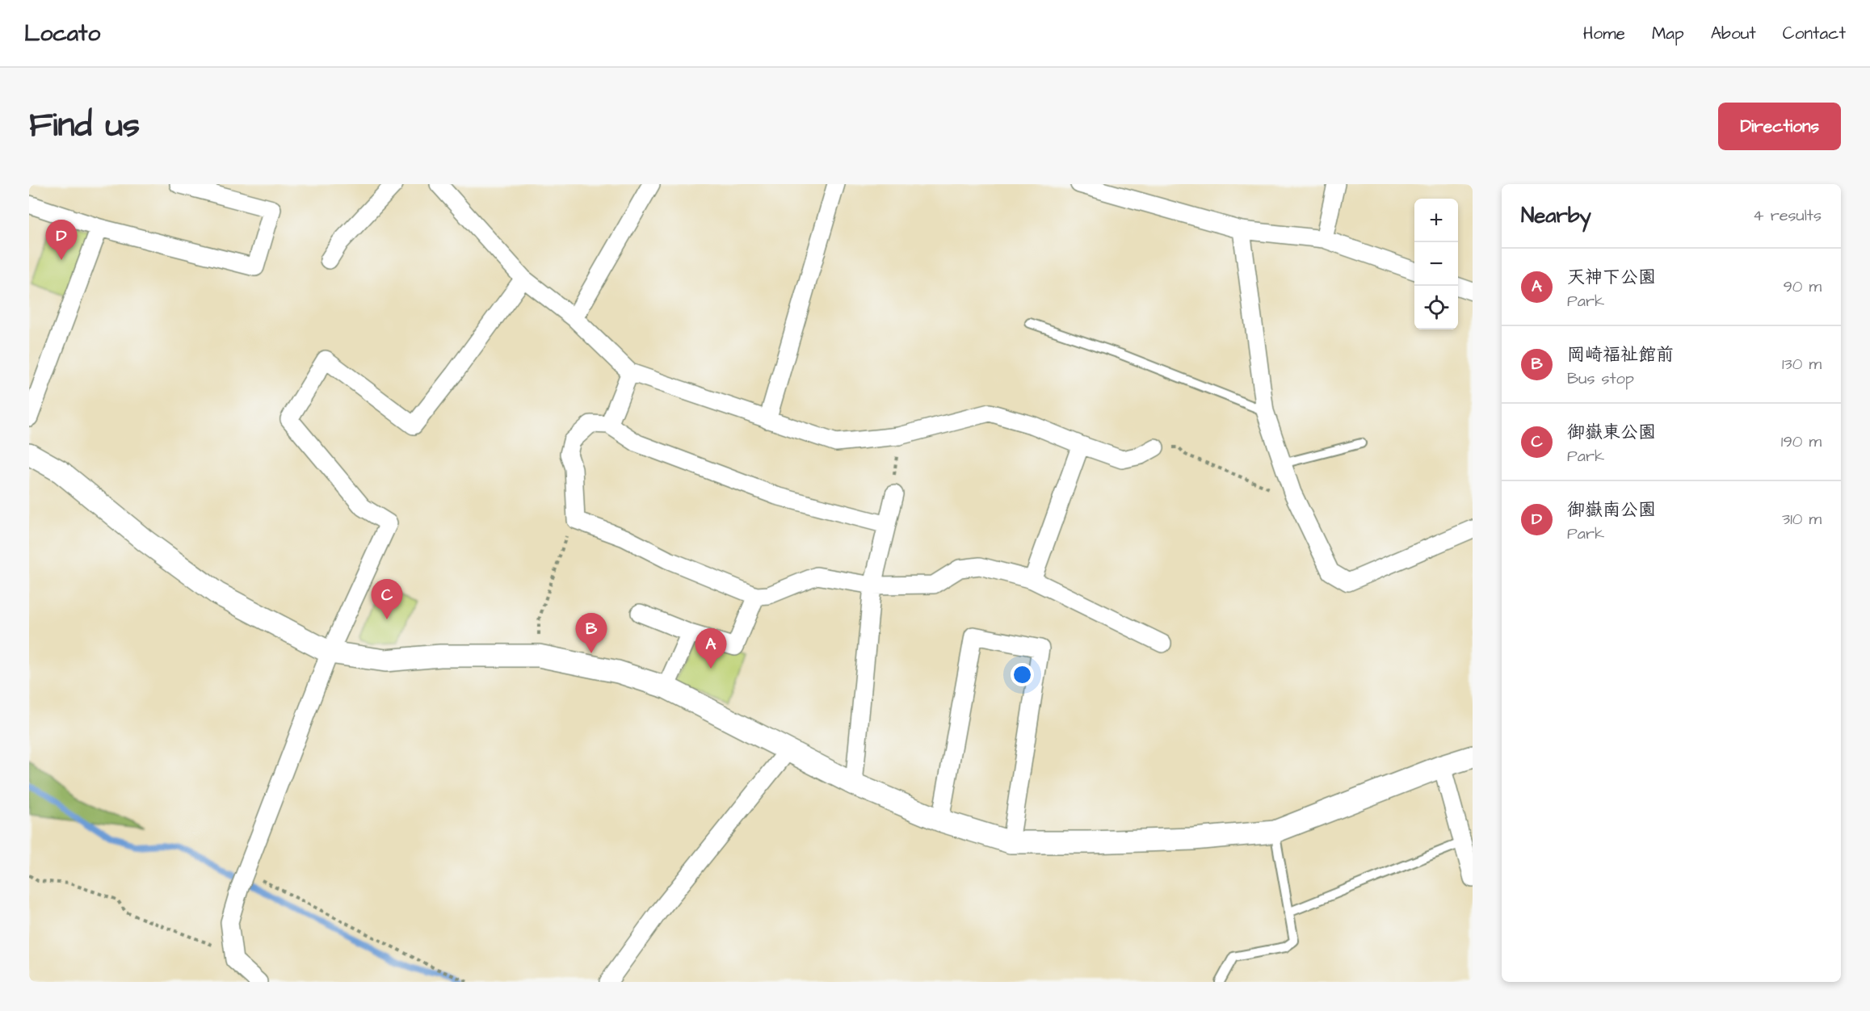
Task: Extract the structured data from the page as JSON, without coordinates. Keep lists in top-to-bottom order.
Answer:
{
  "page": {
    "header": "Locato",
    "nav": [
      "Home",
      "Map",
      "About",
      "Contact"
    ],
    "title": "Find us",
    "buttons": "Directions",
    "heading": ["Nearby", "4 results"],
    "map_buttons": ["+", "−"],
    "pins": [
      "D",
      "C",
      "B",
      "A"
    ],
    "list": [
      {
        "mark": "A",
        "name": "天神下公園",
        "note": "Park",
        "value": "90 m"
      },
      {
        "mark": "B",
        "name": "岡崎福祉館前",
        "note": "Bus stop",
        "value": "130 m"
      },
      {
        "mark": "C",
        "name": "御嶽東公園",
        "note": "Park",
        "value": "190 m"
      },
      {
        "mark": "D",
        "name": "御嶽南公園",
        "note": "Park",
        "value": "310 m"
      }
    ]
  }
}
